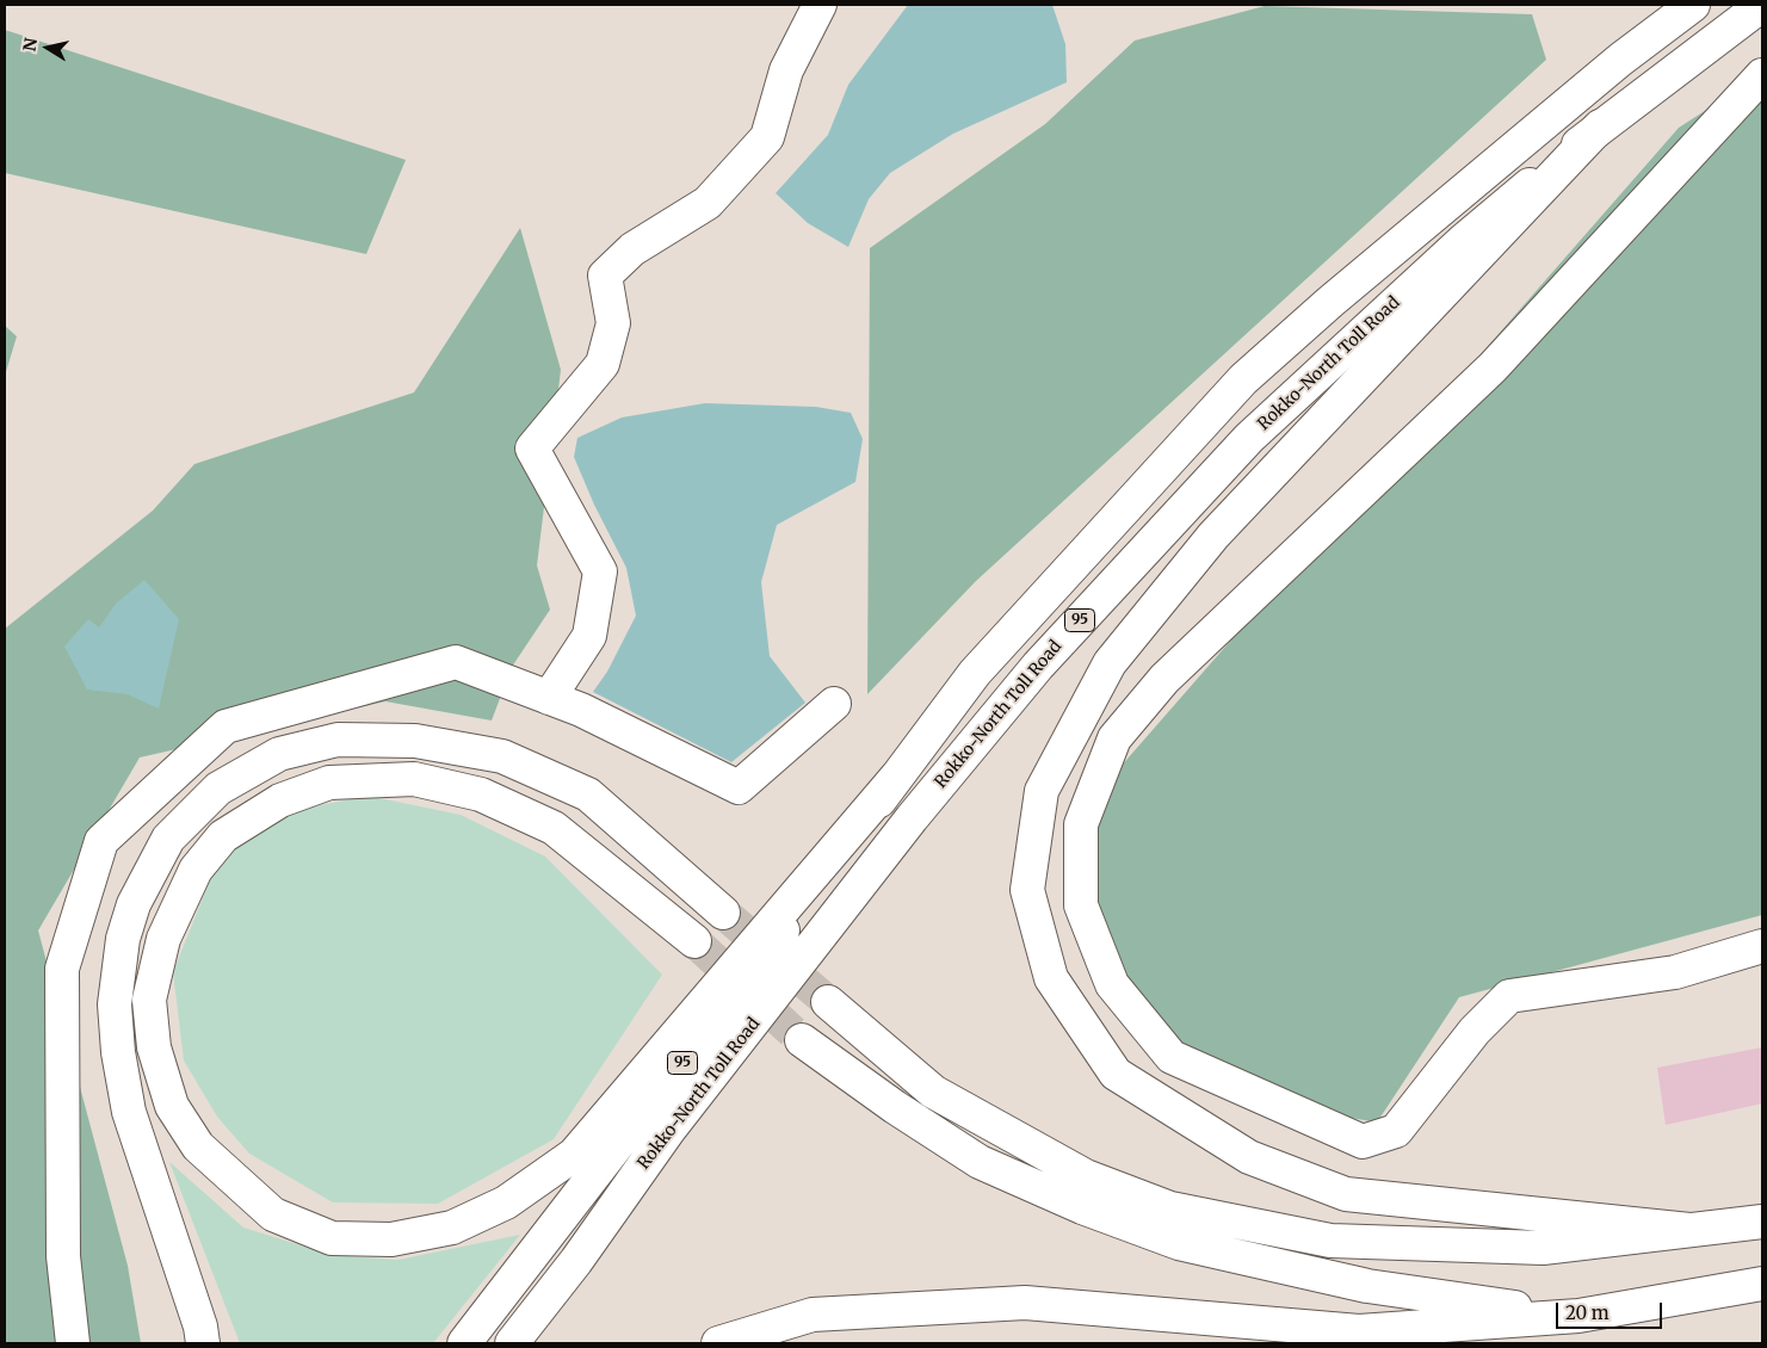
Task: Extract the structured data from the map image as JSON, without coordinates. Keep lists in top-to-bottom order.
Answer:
{
  "streets": {
    "main road": ["Rokko-North Toll Road", "95"]
  },
  "scale_bar": "20 m",
  "north": "left"
}
